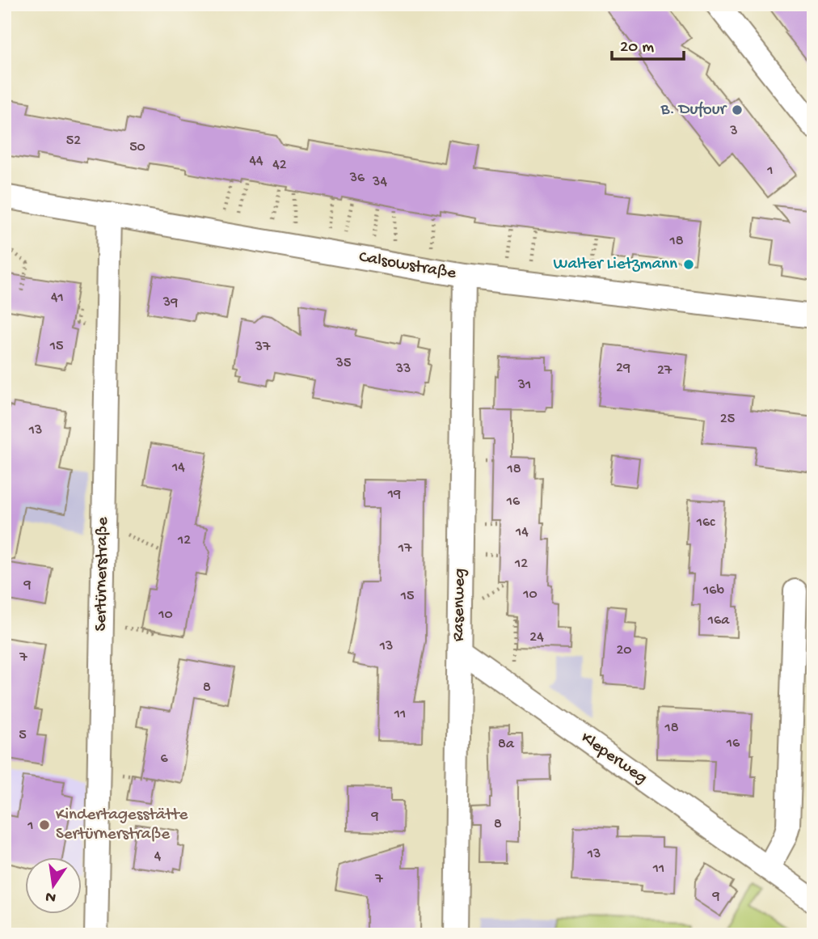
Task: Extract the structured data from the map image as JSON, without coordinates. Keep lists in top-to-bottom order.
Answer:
{
  "streets": {
    "street": [
      "Calsowstraße",
      "Sertürnerstraße",
      "Rasenweg",
      "Kleperweg"
    ]
  },
  "crossings": [
    ["Calsowstraße", "Sertürnerstraße"],
    ["Calsowstraße", "Rasenweg"],
    ["Rasenweg", "Kleperweg"]
  ],
  "places": ["B. Dufour", "Walter Lietzmann", "Kindertagesstätte Sertürnerstraße"],
  "house_numbers": [
    "3",
    "52",
    "50",
    "44",
    "42",
    "1",
    "36",
    "34",
    "18",
    "41",
    "39",
    "15",
    "37",
    "35",
    "29",
    "33",
    "27",
    "31",
    "25",
    "13",
    "14",
    "18",
    "19",
    "16",
    "16c",
    "14",
    "12",
    "17",
    "12",
    "9",
    "16b",
    "10",
    "15",
    "10",
    "16a",
    "24",
    "13",
    "20",
    "7",
    "8",
    "11",
    "18",
    "5",
    "16",
    "8a",
    "6",
    "9",
    "8",
    "1",
    "13",
    "4",
    "11",
    "7",
    "9"
  ],
  "scale_bar": "20 m",
  "north": "bottom"
}
